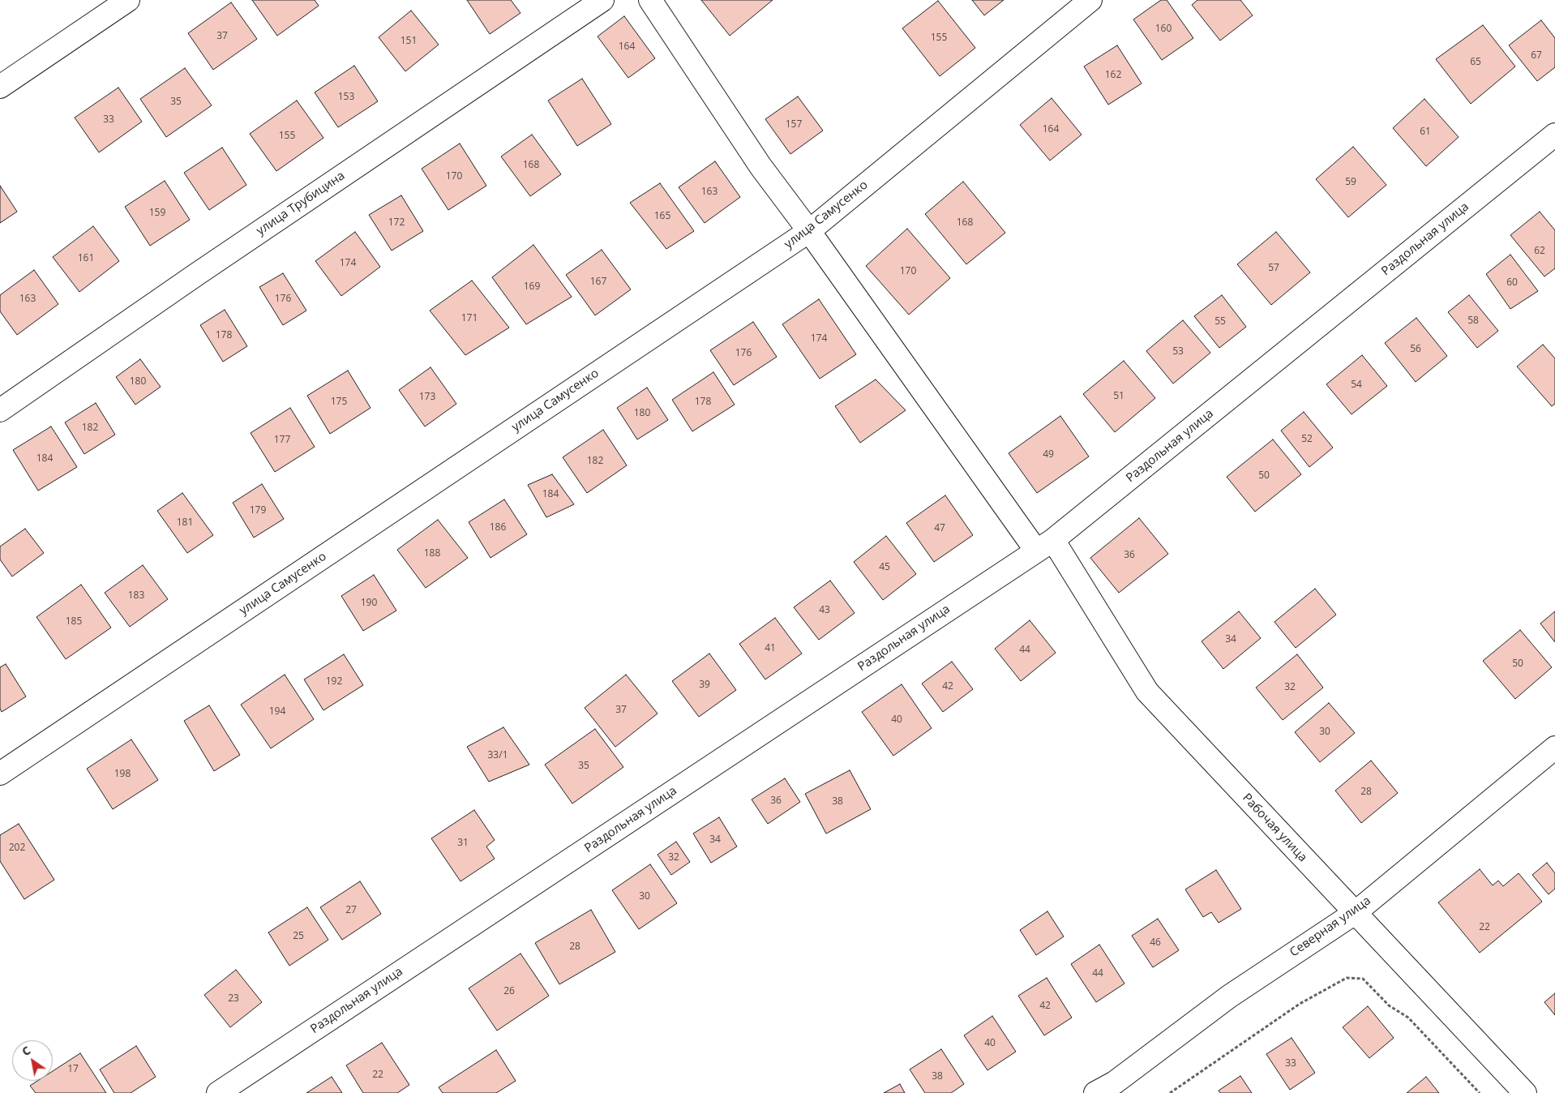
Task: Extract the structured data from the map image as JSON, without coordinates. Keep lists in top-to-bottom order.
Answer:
{
  "streets": {
    "street": [
      "улица Трубицина",
      "улица Самусенко",
      "Раздольная улица",
      "Рабочая улица",
      "Северная улица"
    ]
  },
  "crossings": [
    ["улица Самусенко", "Рабочая улица"],
    ["Раздольная улица", "Рабочая улица"],
    ["Рабочая улица", "Северная улица"]
  ],
  "house_numbers": [
    "160",
    "37",
    "155",
    "151",
    "164",
    "67",
    "65",
    "162",
    "153",
    "35",
    "33",
    "157",
    "164",
    "61",
    "155",
    "168",
    "170",
    "59",
    "163",
    "159",
    "165",
    "172",
    "168",
    "62",
    "161",
    "174",
    "57",
    "170",
    "167",
    "60",
    "169",
    "163",
    "176",
    "171",
    "58",
    "55",
    "178",
    "174",
    "56",
    "53",
    "176",
    "180",
    "54",
    "51",
    "173",
    "175",
    "178",
    "180",
    "182",
    "52",
    "177",
    "49",
    "184",
    "182",
    "50",
    "184",
    "179",
    "181",
    "186",
    "47",
    "188",
    "36",
    "45",
    "183",
    "190",
    "43",
    "185",
    "34",
    "41",
    "44",
    "50",
    "192",
    "39",
    "42",
    "32",
    "37",
    "194",
    "40",
    "30",
    "33/1",
    "35",
    "198",
    "28",
    "36",
    "38",
    "34",
    "31",
    "202",
    "32",
    "30",
    "27",
    "22",
    "25",
    "46",
    "28",
    "44",
    "26",
    "23",
    "42",
    "40",
    "33",
    "17",
    "22",
    "38"
  ],
  "north": "top left"
}
